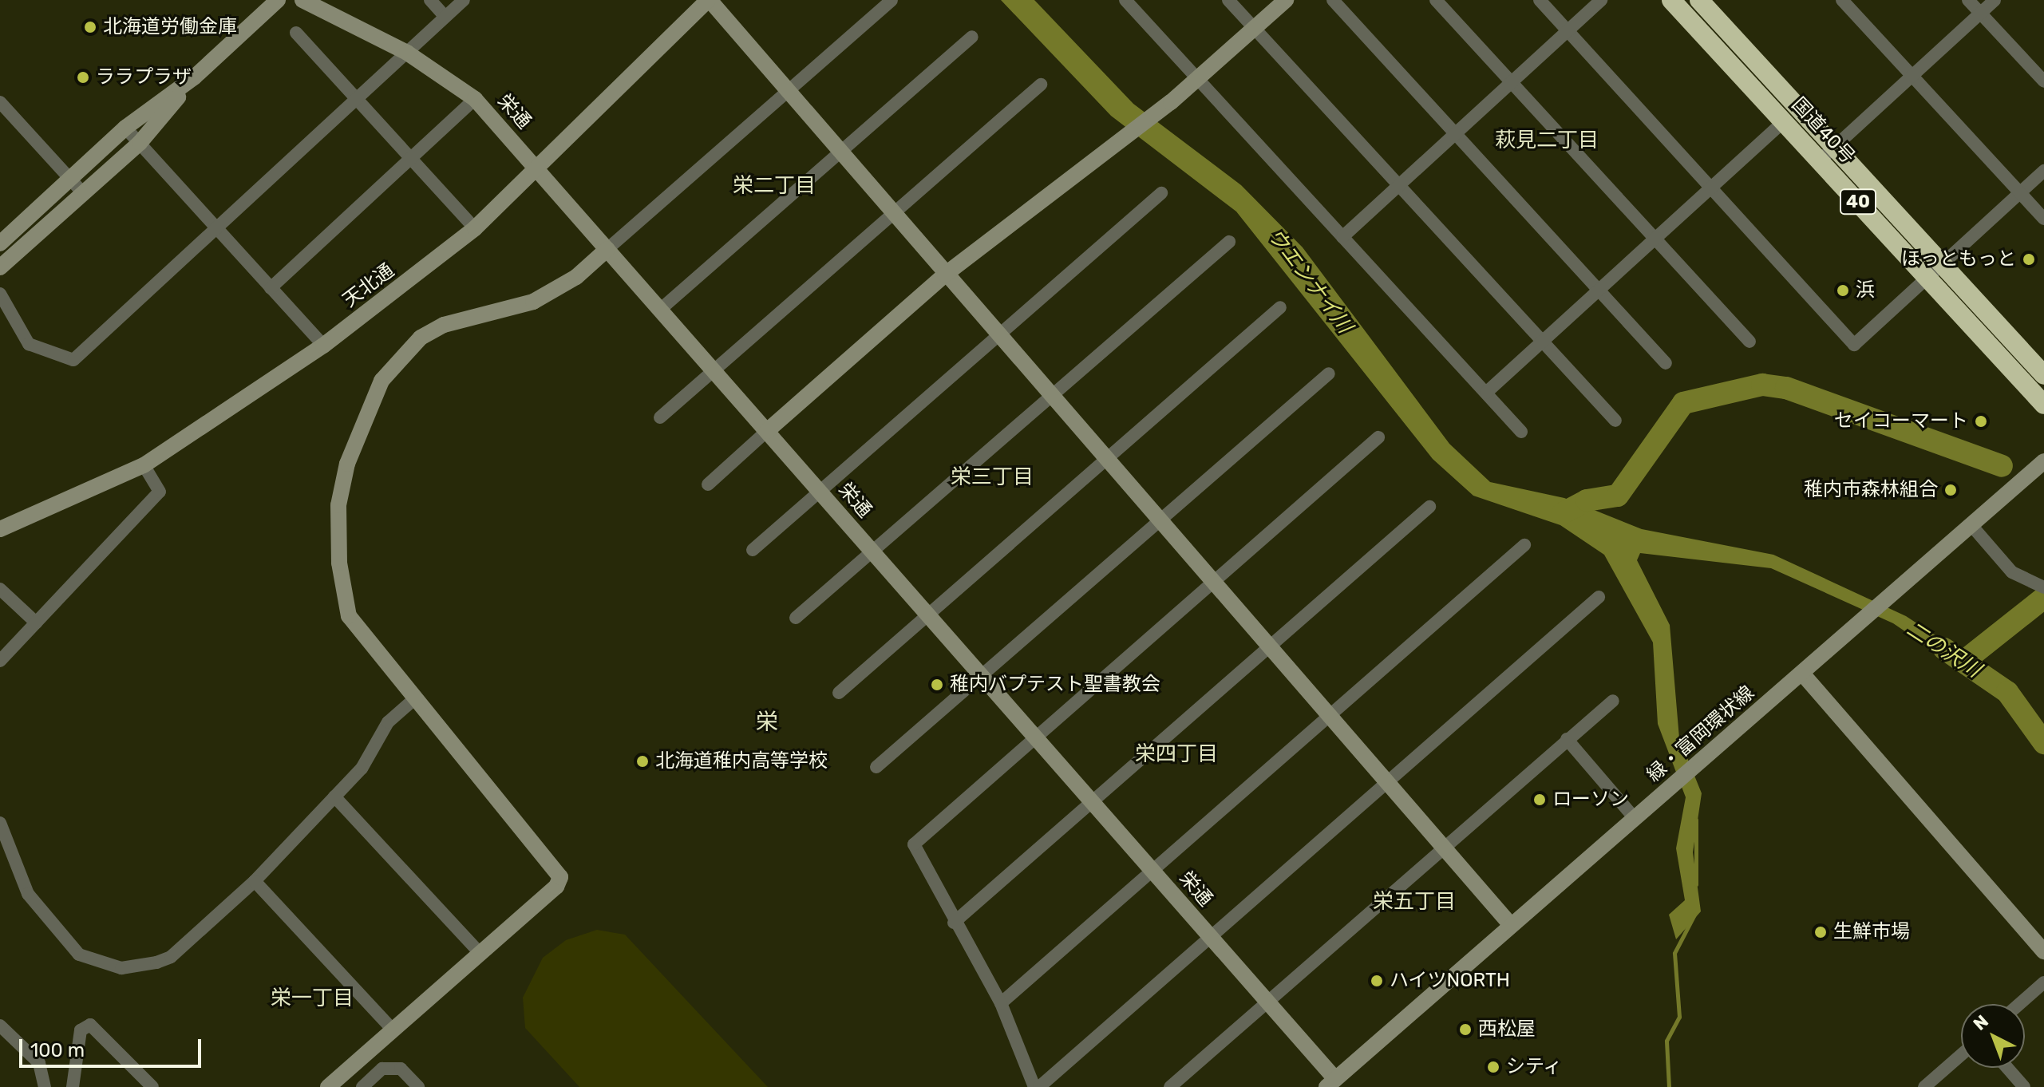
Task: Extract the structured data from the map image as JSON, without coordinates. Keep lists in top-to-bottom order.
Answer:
{
  "streets": {
    "highway": ["国道40号", "40"],
    "street": ["栄通", "天北通", "緑・富岡環状線"]
  },
  "crossings": [
    ["栄通", "天北通"],
    ["栄通", "緑・富岡環状線"]
  ],
  "districts": [
    "萩見二丁目",
    "栄二丁目",
    "栄三丁目",
    "栄",
    "栄四丁目",
    "栄五丁目",
    "栄一丁目"
  ],
  "water": ["ウエンナイ川", "二の沢川"],
  "places": [
    "北海道労働金庫",
    "ララプラザ",
    "ほっともっと",
    "浜",
    "セイコーマート",
    "稚内市森林組合",
    "稚内バプテスト聖書教会",
    "北海道稚内高等学校",
    "ローソン",
    "生鮮市場",
    "ハイツNORTH",
    "西松屋",
    "シティ"
  ],
  "scale_bar": "100 m",
  "north": "top left"
}
